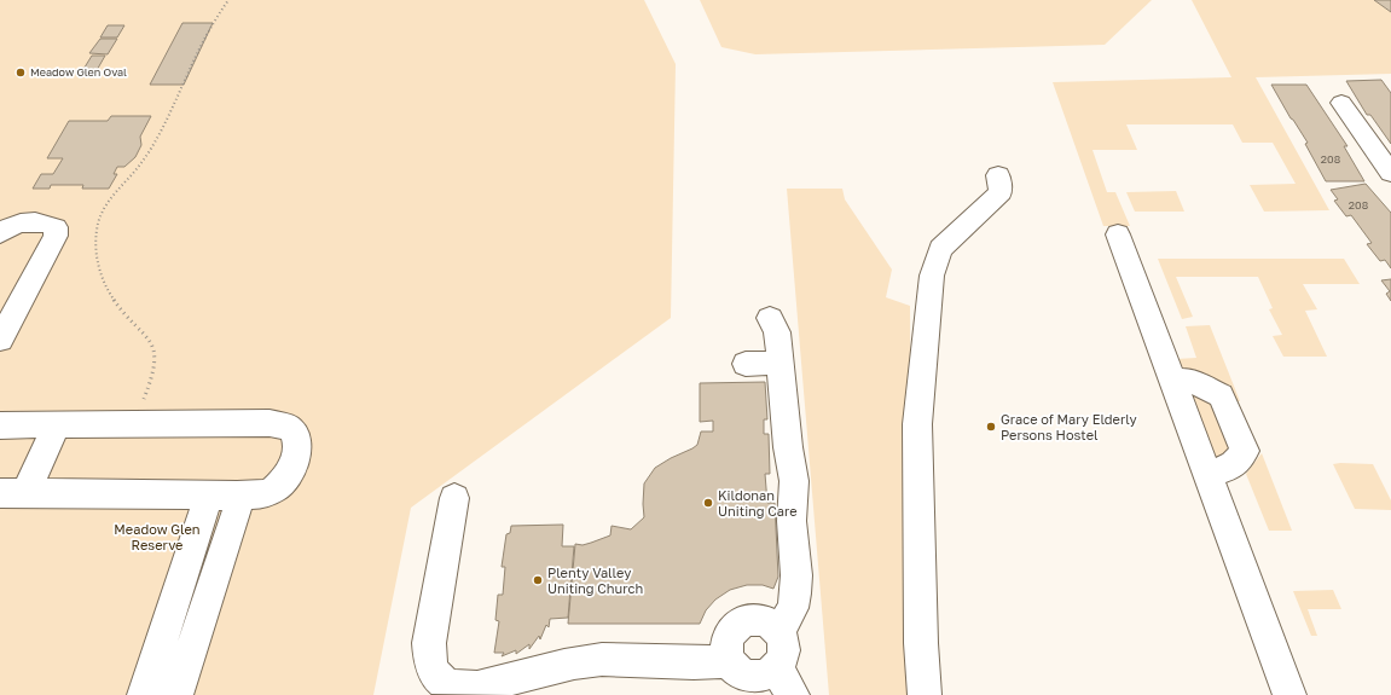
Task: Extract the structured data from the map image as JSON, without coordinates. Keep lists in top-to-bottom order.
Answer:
{
  "parks": ["Meadow Glen Reserve"],
  "places": [
    "Meadow Glen Oval",
    "Grace of Mary Elderly Persons Hostel",
    "Kildonan Uniting Care",
    "Plenty Valley Uniting Church"
  ],
  "house_numbers": ["208", "208"]
}
